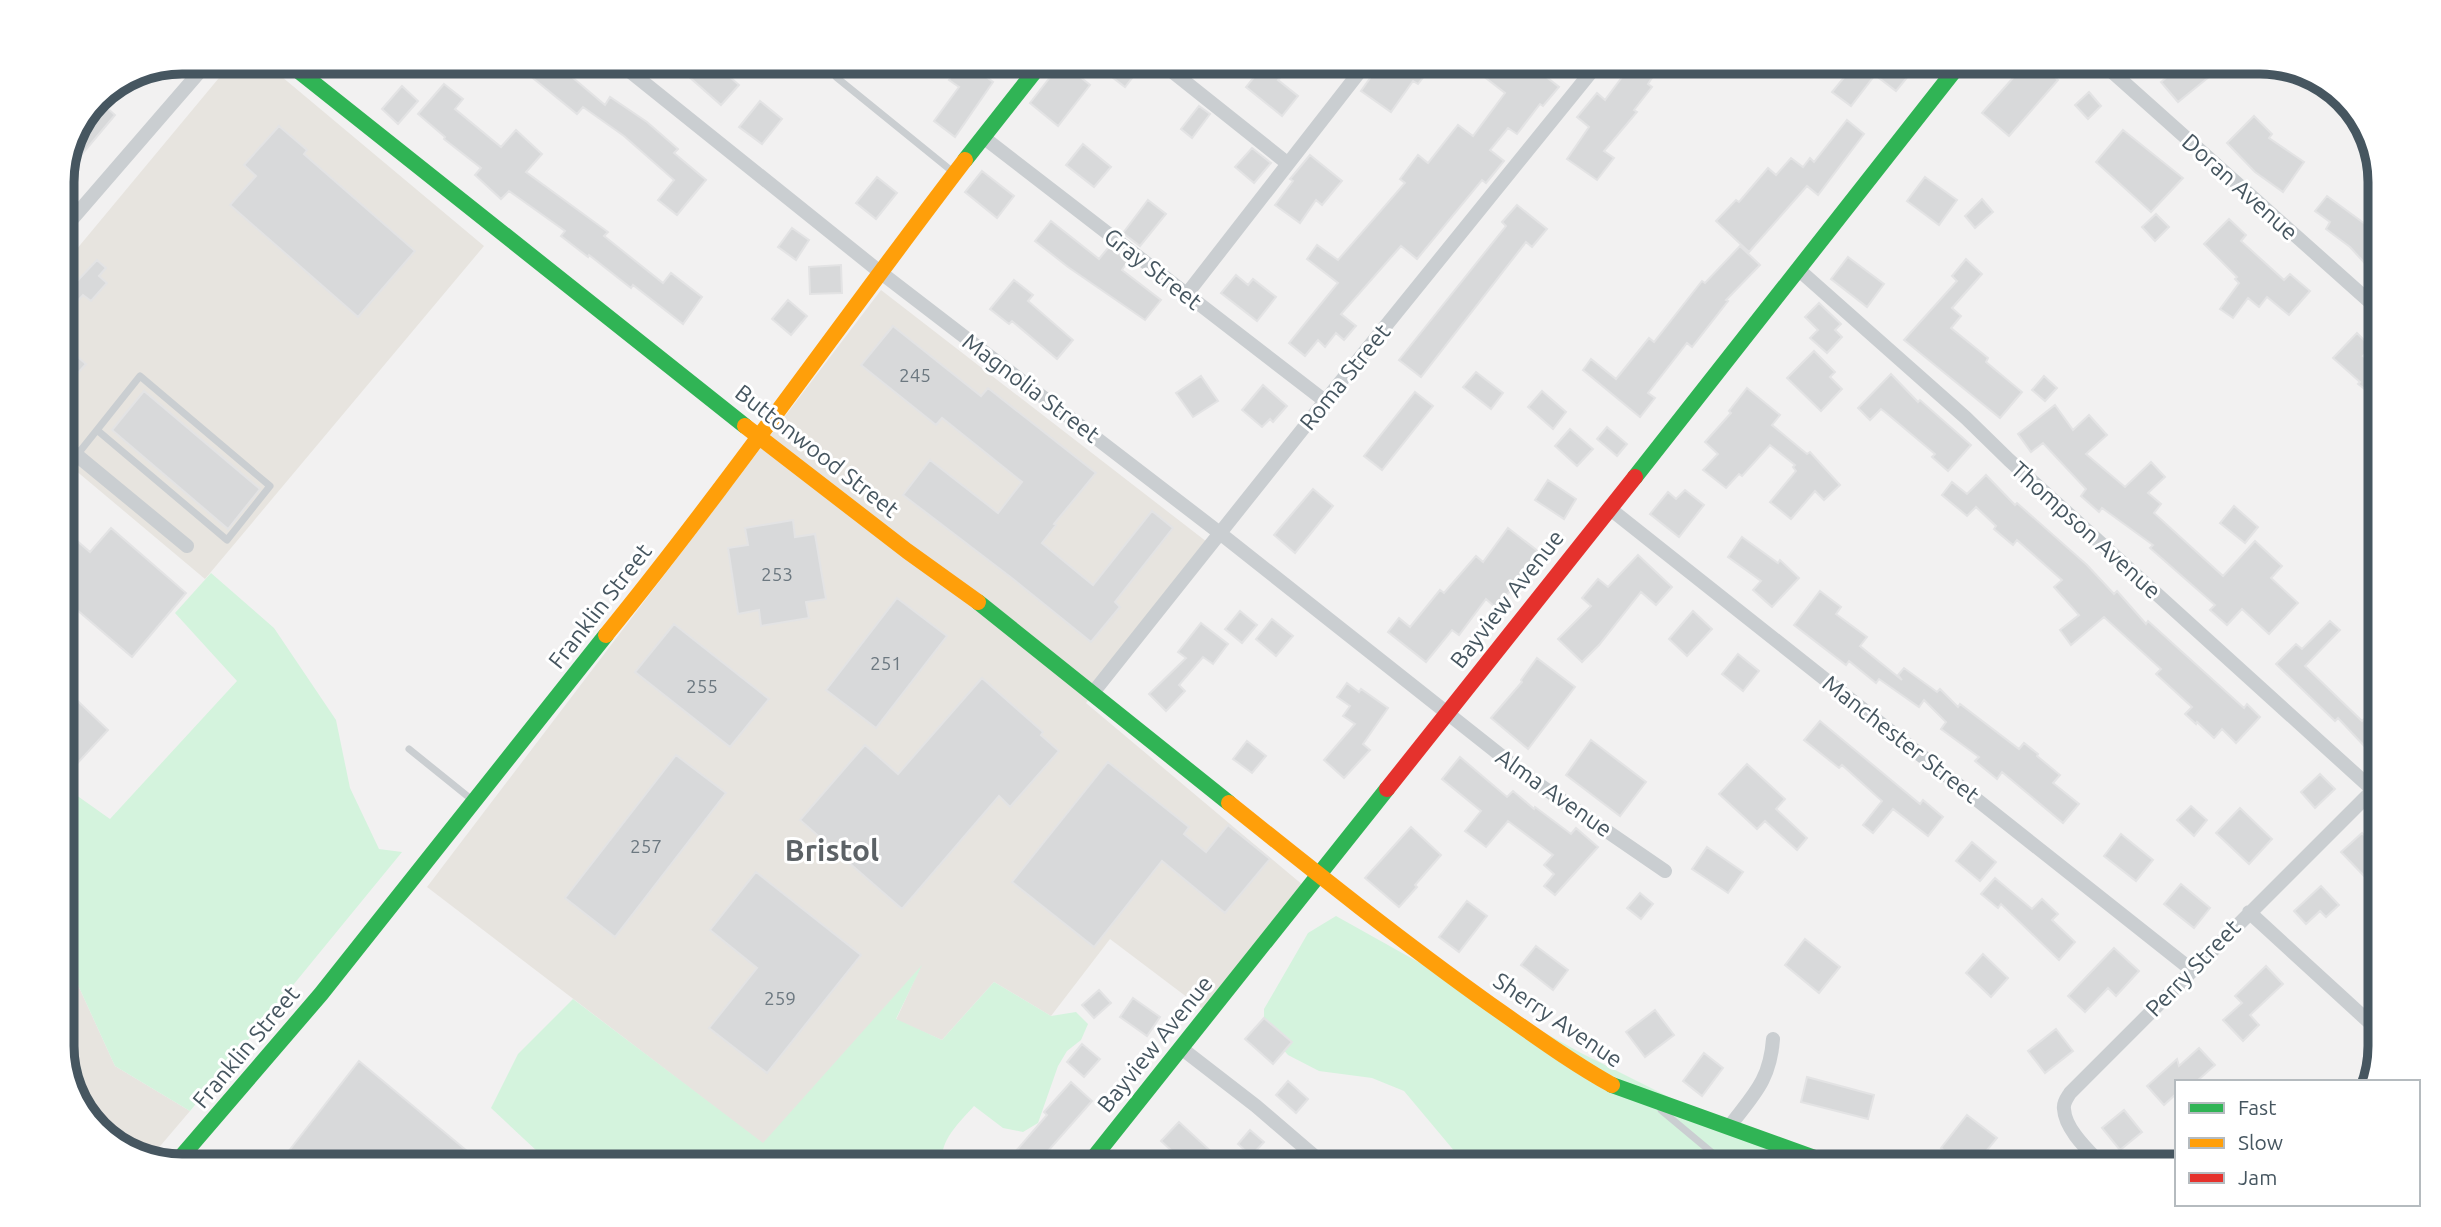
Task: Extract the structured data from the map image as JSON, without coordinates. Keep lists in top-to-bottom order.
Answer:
{
  "streets": {
    "street": [
      "Doran Avenue",
      "Gray Street",
      "Roma Street",
      "Magnolia Street",
      "Buttonwood Street",
      "Thompson Avenue",
      "Bayview Avenue",
      "Franklin Street",
      "Manchester Street",
      "Alma Avenue",
      "Perry Street",
      "Sherry Avenue"
    ]
  },
  "crossings": [
    ["Gray Street", "Roma Street"],
    ["Gray Street", "Franklin Street"],
    ["Roma Street", "Magnolia Street"],
    ["Roma Street", "Buttonwood Street"],
    ["Magnolia Street", "Bayview Avenue"],
    ["Magnolia Street", "Franklin Street"],
    ["Magnolia Street", "Alma Avenue"],
    ["Buttonwood Street", "Bayview Avenue"],
    ["Buttonwood Street", "Franklin Street"],
    ["Buttonwood Street", "Sherry Avenue"],
    ["Thompson Avenue", "Bayview Avenue"],
    ["Bayview Avenue", "Manchester Street"],
    ["Bayview Avenue", "Alma Avenue"],
    ["Bayview Avenue", "Sherry Avenue"],
    ["Manchester Street", "Perry Street"]
  ],
  "districts": ["Bristol"],
  "house_numbers": [
    "245",
    "253",
    "251",
    "255",
    "257",
    "259"
  ],
  "legend": ["Fast", "Slow", "Jam"]
}
